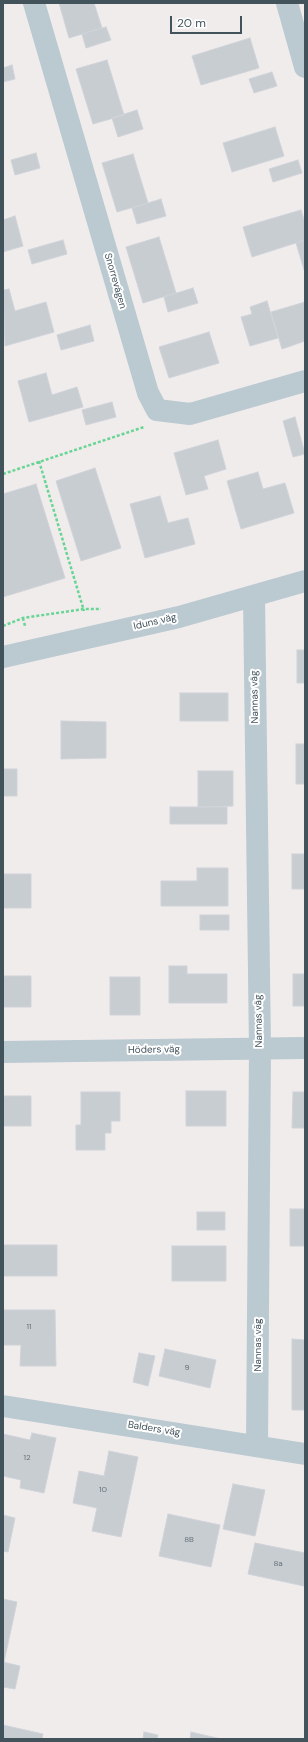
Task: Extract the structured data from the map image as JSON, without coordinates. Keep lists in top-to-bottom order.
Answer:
{
  "streets": {
    "street": [
      "Snorrevägen",
      "Iduns väg",
      "Nannas väg",
      "Höders väg",
      "Balders väg"
    ]
  },
  "crossings": [
    ["Iduns väg", "Nannas väg"],
    ["Nannas väg", "Höders väg"],
    ["Nannas väg", "Balders väg"]
  ],
  "house_numbers": [
    "11",
    "9",
    "12",
    "10",
    "8B",
    "8a"
  ],
  "scale_bar": "20 m"
}
